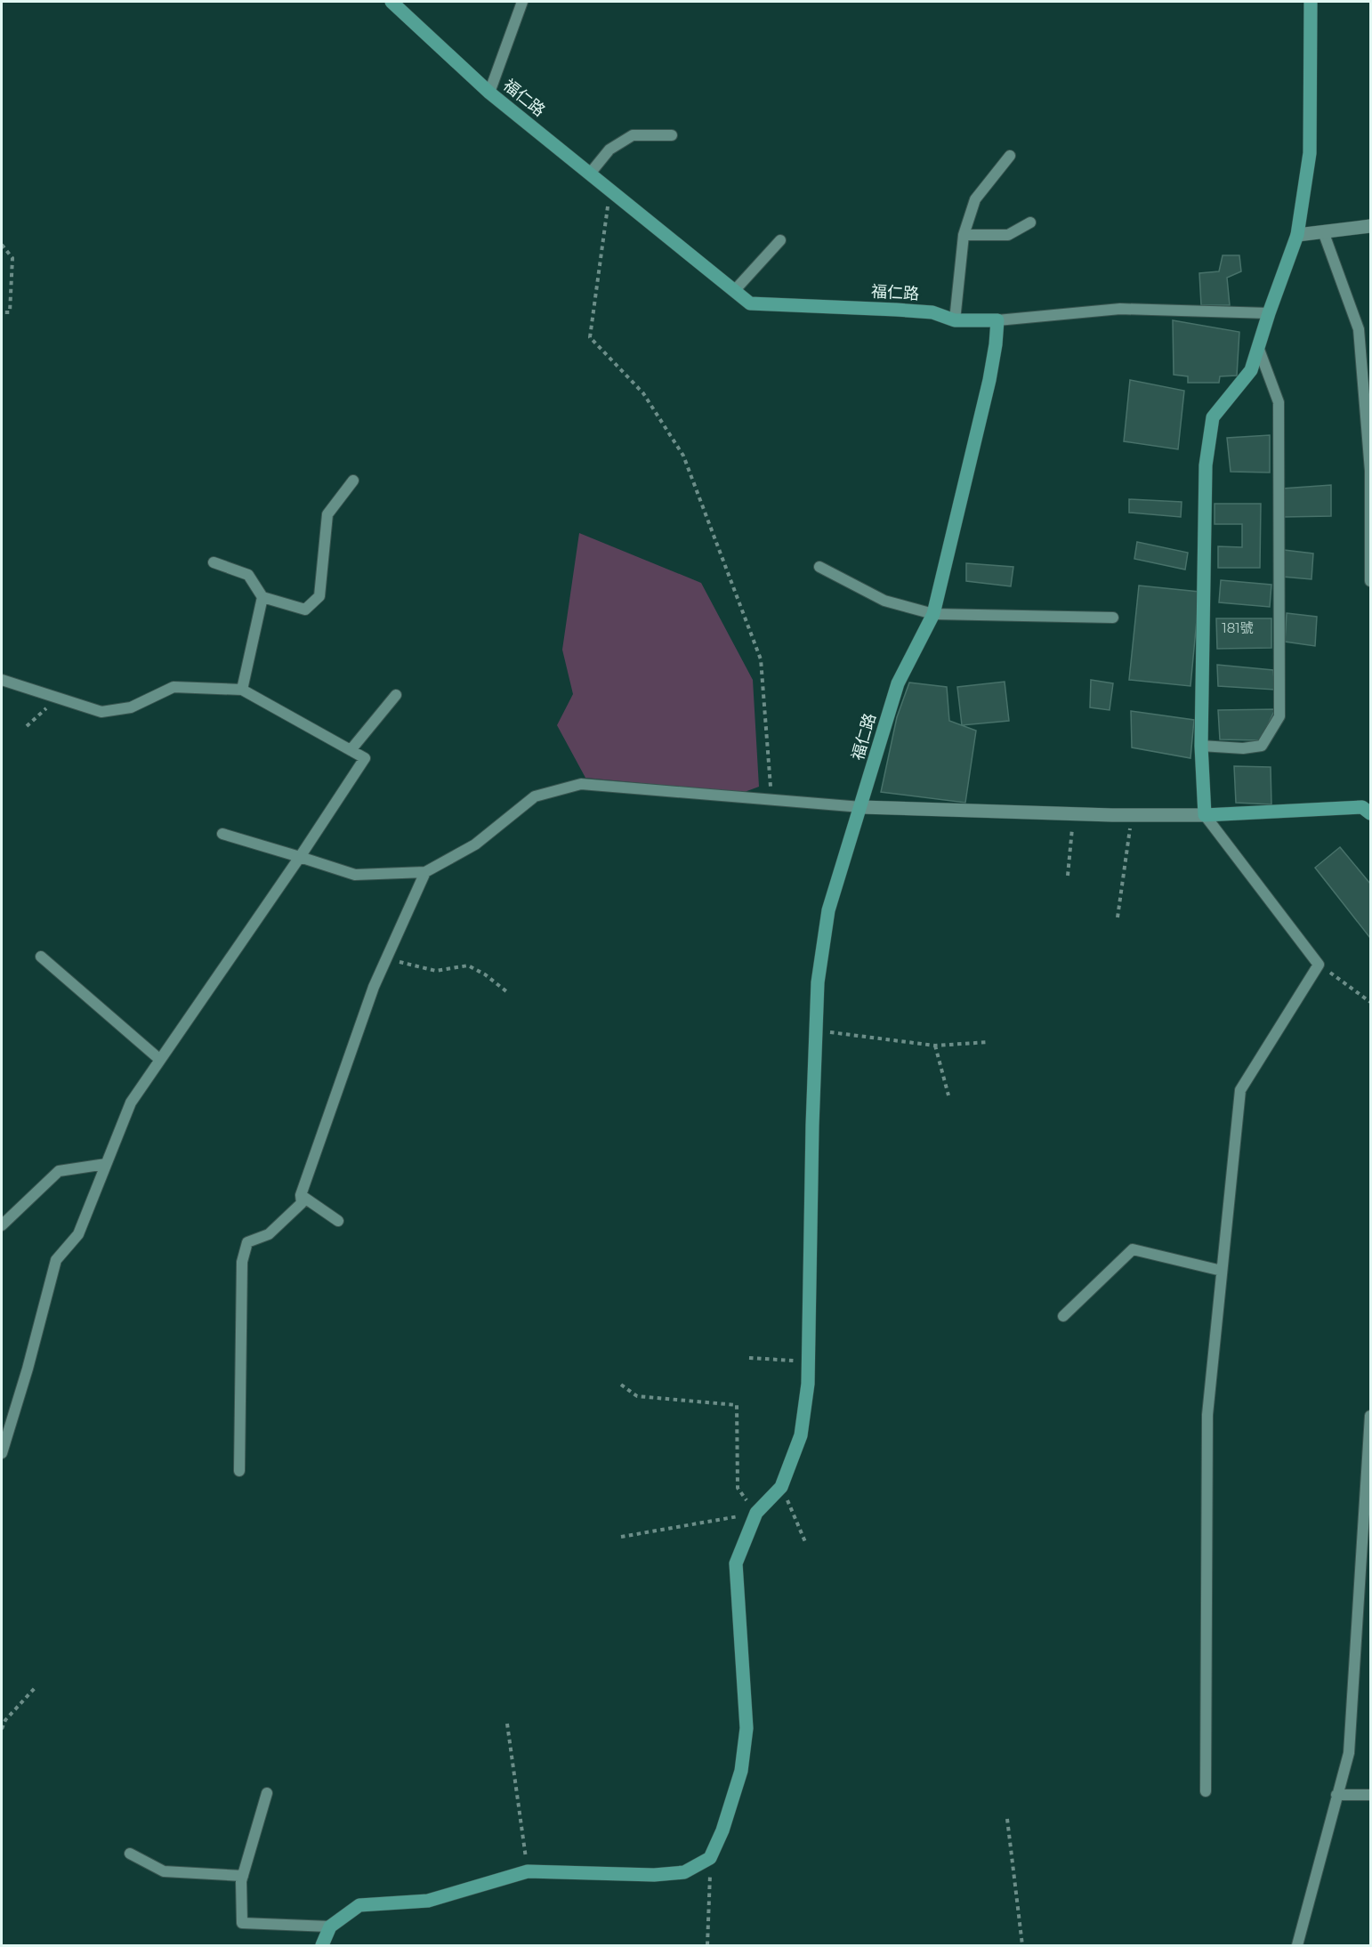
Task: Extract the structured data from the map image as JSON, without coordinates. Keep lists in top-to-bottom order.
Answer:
{
  "streets": {
    "street": ["福仁路"]
  },
  "house_numbers": ["181號"]
}
